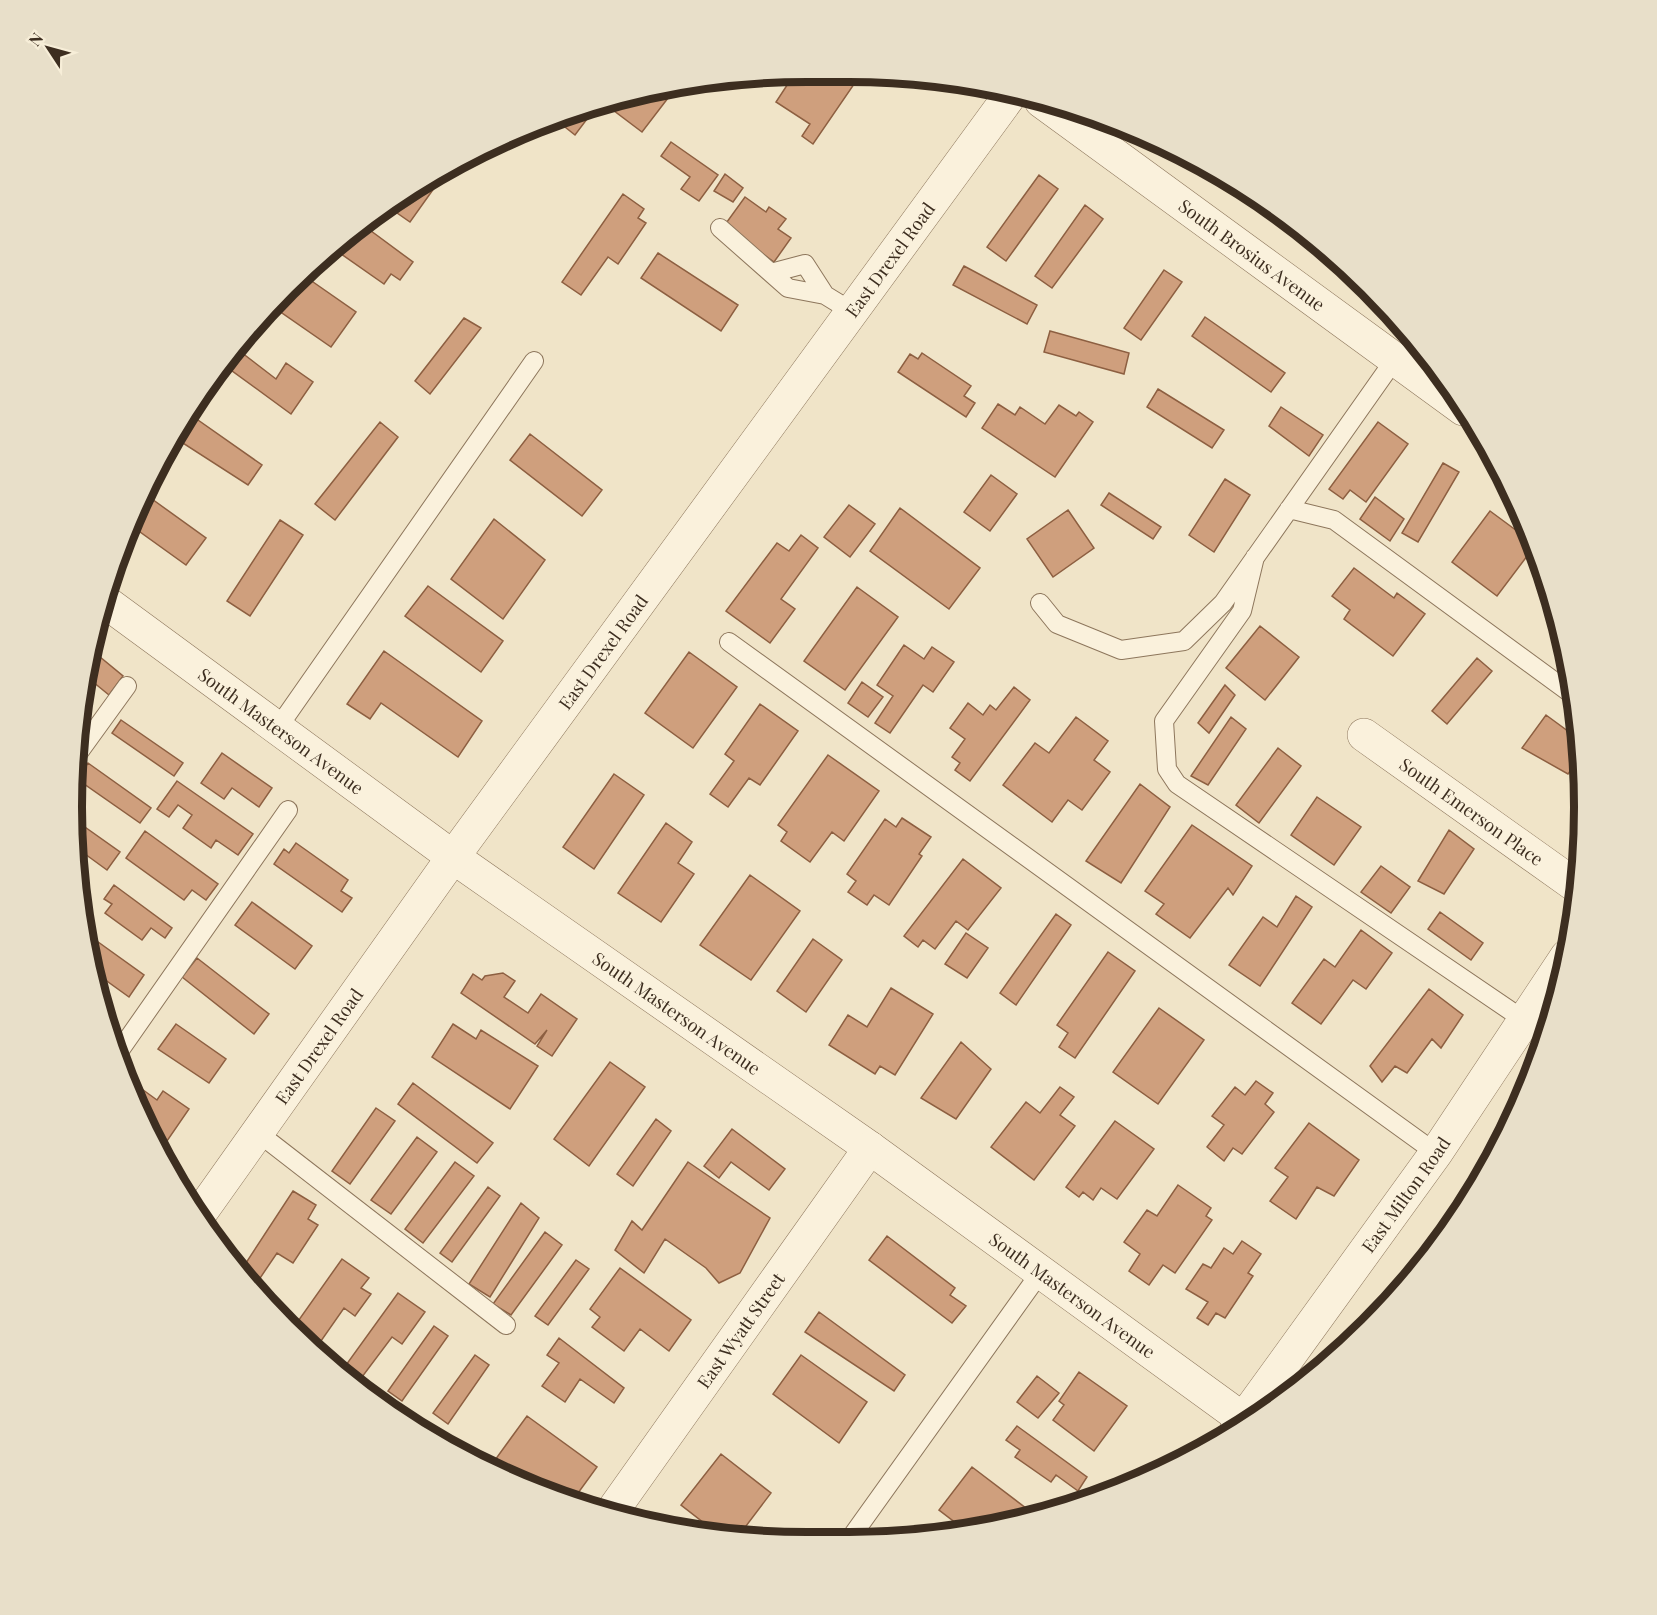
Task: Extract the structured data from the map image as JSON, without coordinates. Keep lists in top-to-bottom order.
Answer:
{
  "streets": {
    "street": [
      "South Brosius Avenue",
      "East Drexel Road",
      "South Masterson Avenue",
      "South Emerson Place",
      "East Milton Road",
      "East Wyatt Street"
    ]
  },
  "crossings": [
    ["East Drexel Road", "South Masterson Avenue"],
    ["South Masterson Avenue", "East Wyatt Street"]
  ],
  "north": "top left"
}
